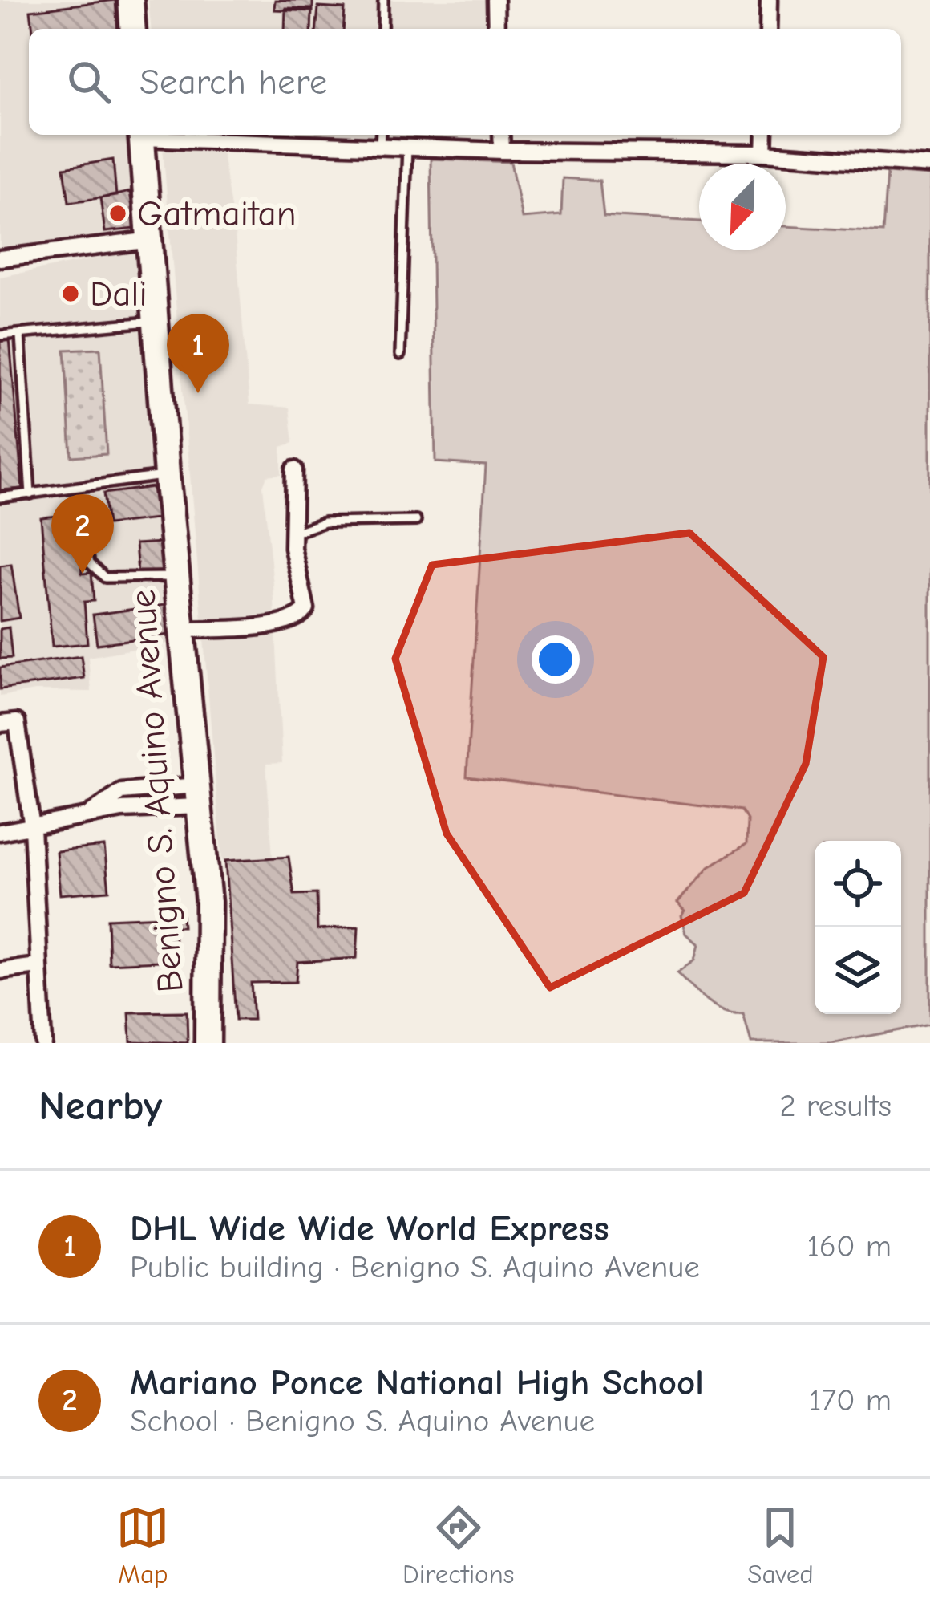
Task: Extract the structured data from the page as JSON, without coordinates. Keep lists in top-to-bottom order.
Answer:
{
  "streets": {
    "main road": ["Benigno S. Aquino Avenue"]
  },
  "places": ["Gatmaitan", "Dali"],
  "north": "bottom left",
  "page": {
    "search": "Search here",
    "pins": ["1", "2"],
    "heading": ["Nearby", "2 results"],
    "list": [
      {
        "mark": "1",
        "name": "DHL Wide Wide World Express",
        "note": "Public building · Benigno S. Aquino Avenue",
        "value": "160 m"
      },
      {
        "mark": "2",
        "name": "Mariano Ponce National High School",
        "note": "School · Benigno S. Aquino Avenue",
        "value": "170 m"
      }
    ],
    "nav": ["Map", "Directions", "Saved"]
  }
}
